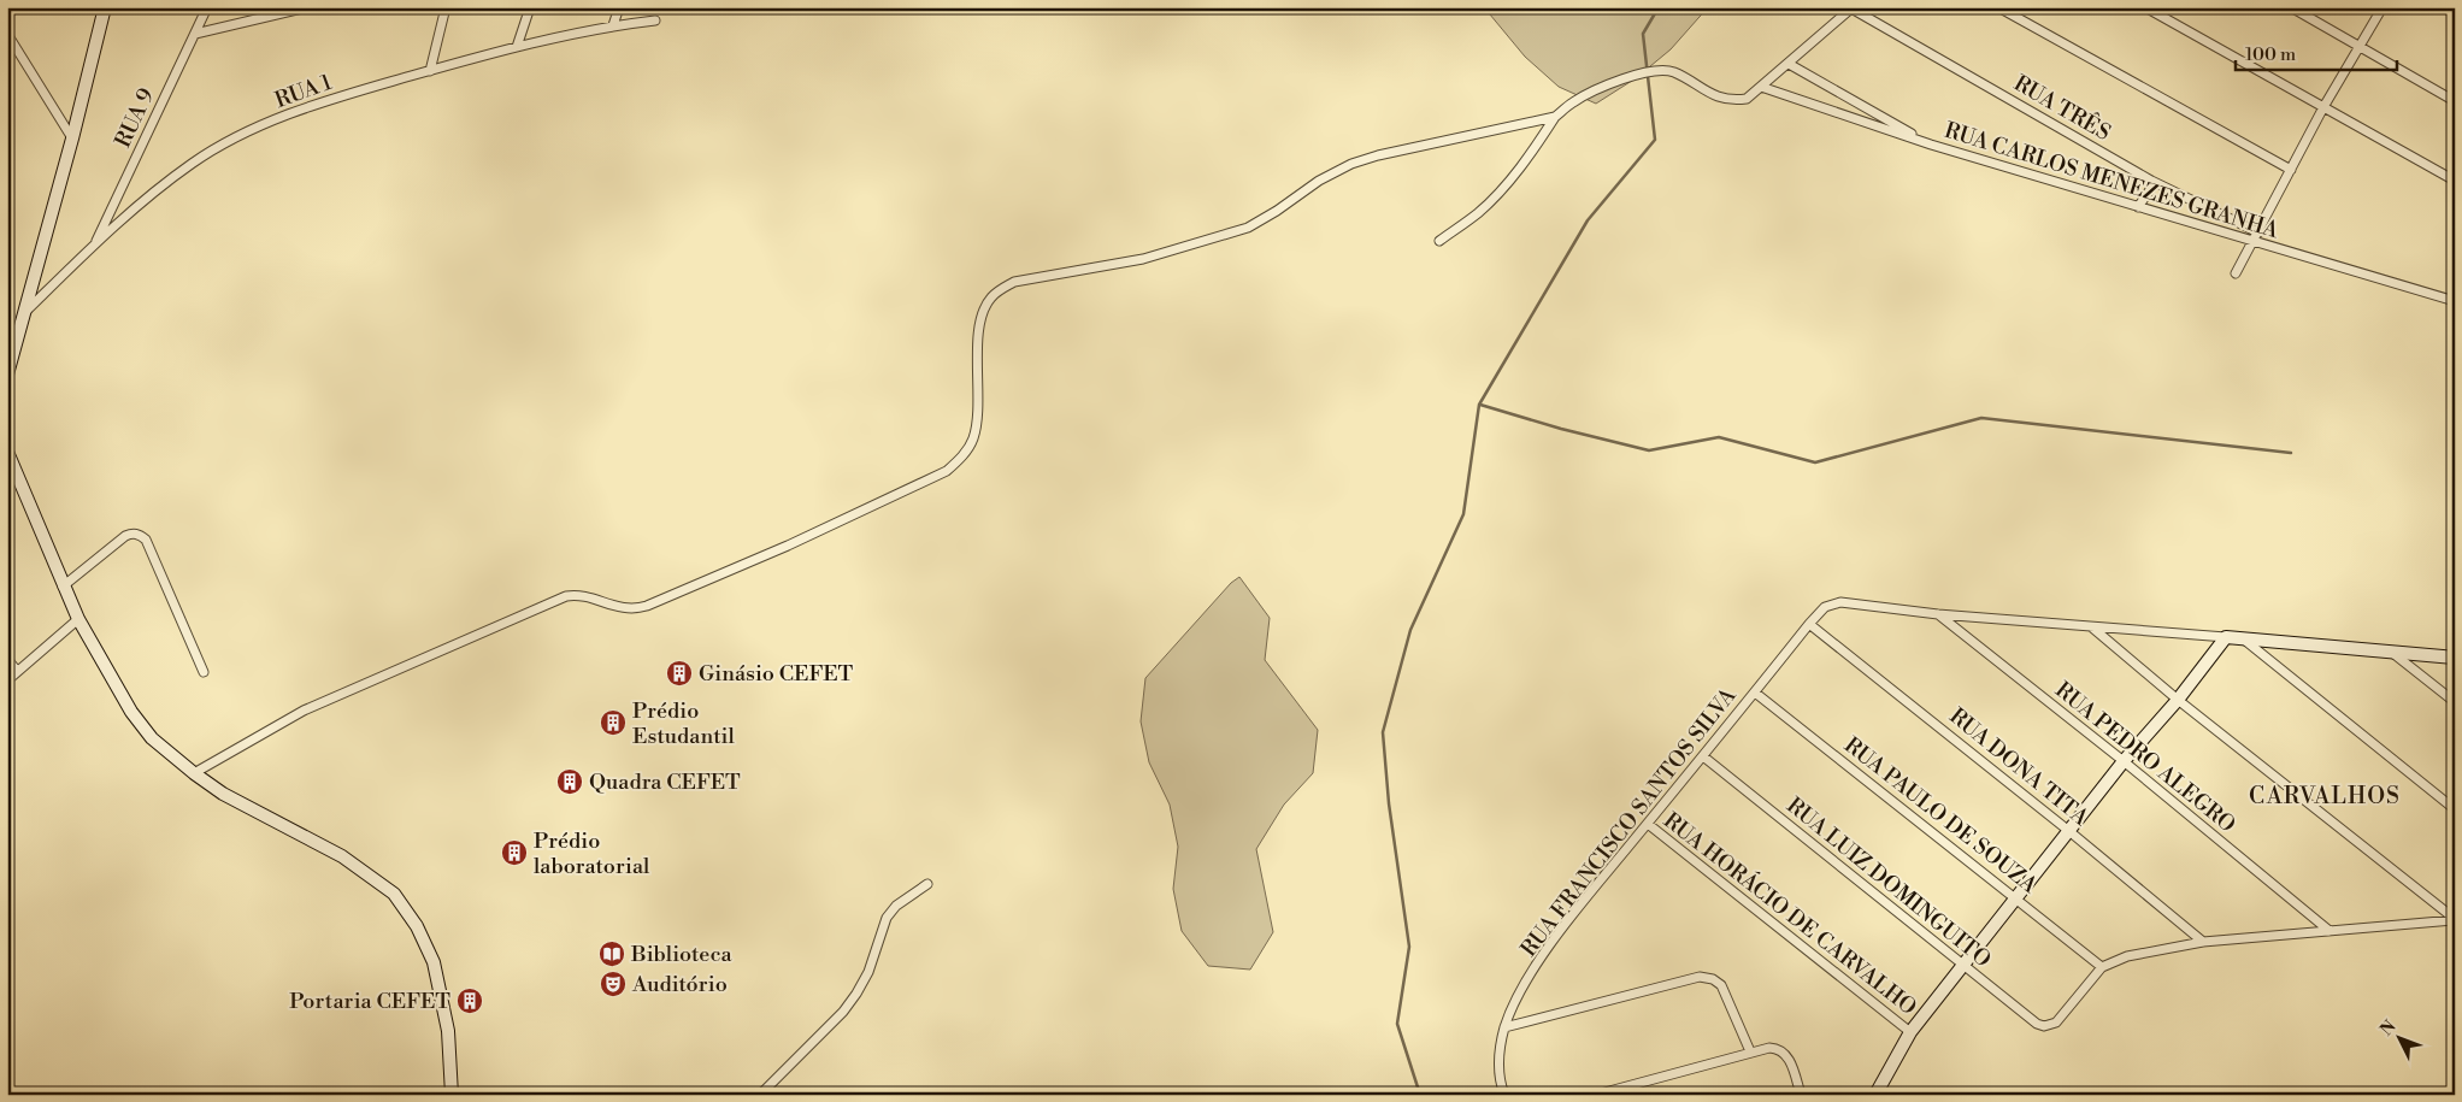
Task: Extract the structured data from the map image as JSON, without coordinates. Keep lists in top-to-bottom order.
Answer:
{
  "streets": {
    "street": [
      "RUA 1",
      "RUA TRÊS",
      "RUA 9",
      "RUA CARLOS MENEZES GRANHA",
      "RUA PEDRO ALEGRO",
      "RUA DONA TITA",
      "RUA PAULO DE SOUZA",
      "RUA FRANCISCO SANTOS SILVA",
      "RUA LUIZ DOMINGUITO",
      "RUA HORÁCIO DE CARVALHO"
    ]
  },
  "crossings": [
    ["RUA 1", "RUA 9"],
    ["RUA PEDRO ALEGRO", "RUA FRANCISCO SANTOS SILVA"],
    ["RUA DONA TITA", "RUA FRANCISCO SANTOS SILVA"],
    ["RUA PAULO DE SOUZA", "RUA FRANCISCO SANTOS SILVA"],
    ["RUA PAULO DE SOUZA", "RUA LUIZ DOMINGUITO"],
    ["RUA FRANCISCO SANTOS SILVA", "RUA LUIZ DOMINGUITO"],
    ["RUA FRANCISCO SANTOS SILVA", "RUA HORÁCIO DE CARVALHO"]
  ],
  "districts": ["CARVALHOS"],
  "places": {
    "building": [
      "Ginásio CEFET",
      "Prédio Estudantil",
      "Quadra CEFET",
      "Prédio laboratorial",
      "Portaria CEFET"
    ],
    "library": ["Biblioteca"],
    "theatre": ["Auditório"]
  },
  "scale_bar": "100 m",
  "north": "top left"
}
